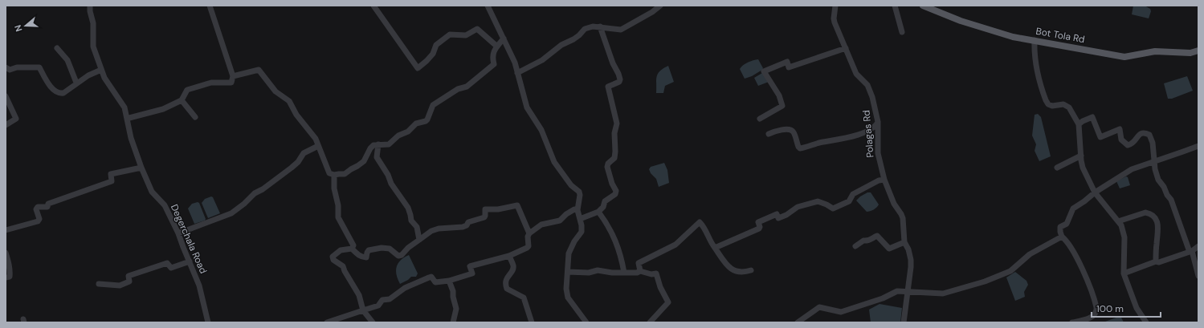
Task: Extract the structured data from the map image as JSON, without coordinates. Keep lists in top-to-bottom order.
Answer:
{
  "streets": {
    "main road": ["Bot Tola Rd"],
    "street": ["Polagas Rd", "Degerchala Road"]
  },
  "scale_bar": "100 m",
  "north": "left"
}
